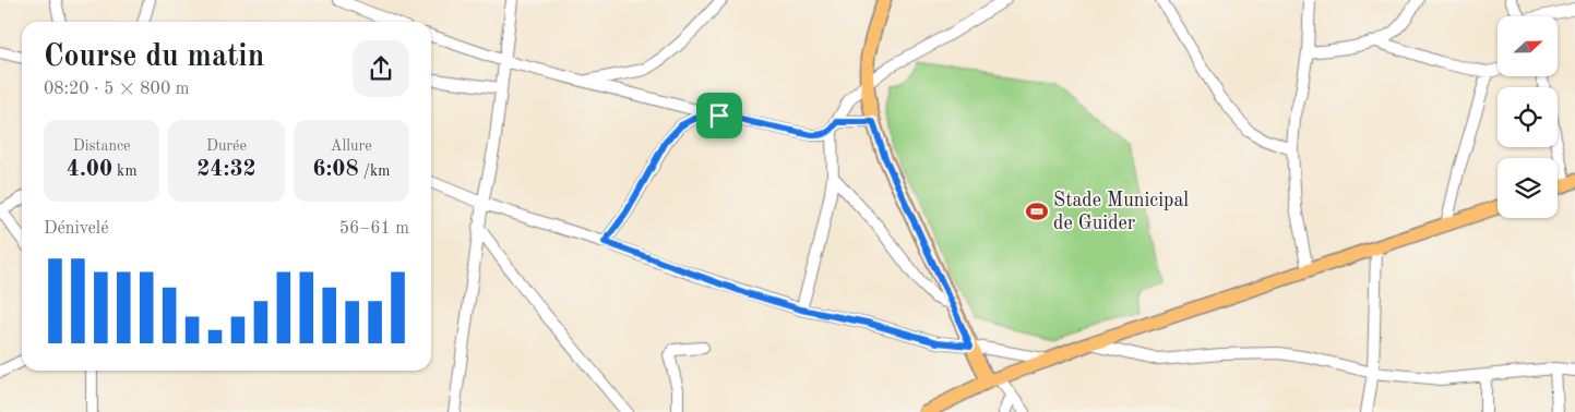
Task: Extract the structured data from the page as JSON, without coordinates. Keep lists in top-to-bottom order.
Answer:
{
  "places": {
    "sports": ["Stade Municipal de Guider"]
  },
  "north": "right",
  "page": {
    "heading": ["Course du matin", "08:20 · 5 × 800 m"],
    "stats": [
      ["Distance", "4.00 km"],
      ["Durée", "24:32"],
      ["Allure", "6:08 /km"]
    ],
    "chart": ["Dénivelé", "56–61 m"]
  }
}
